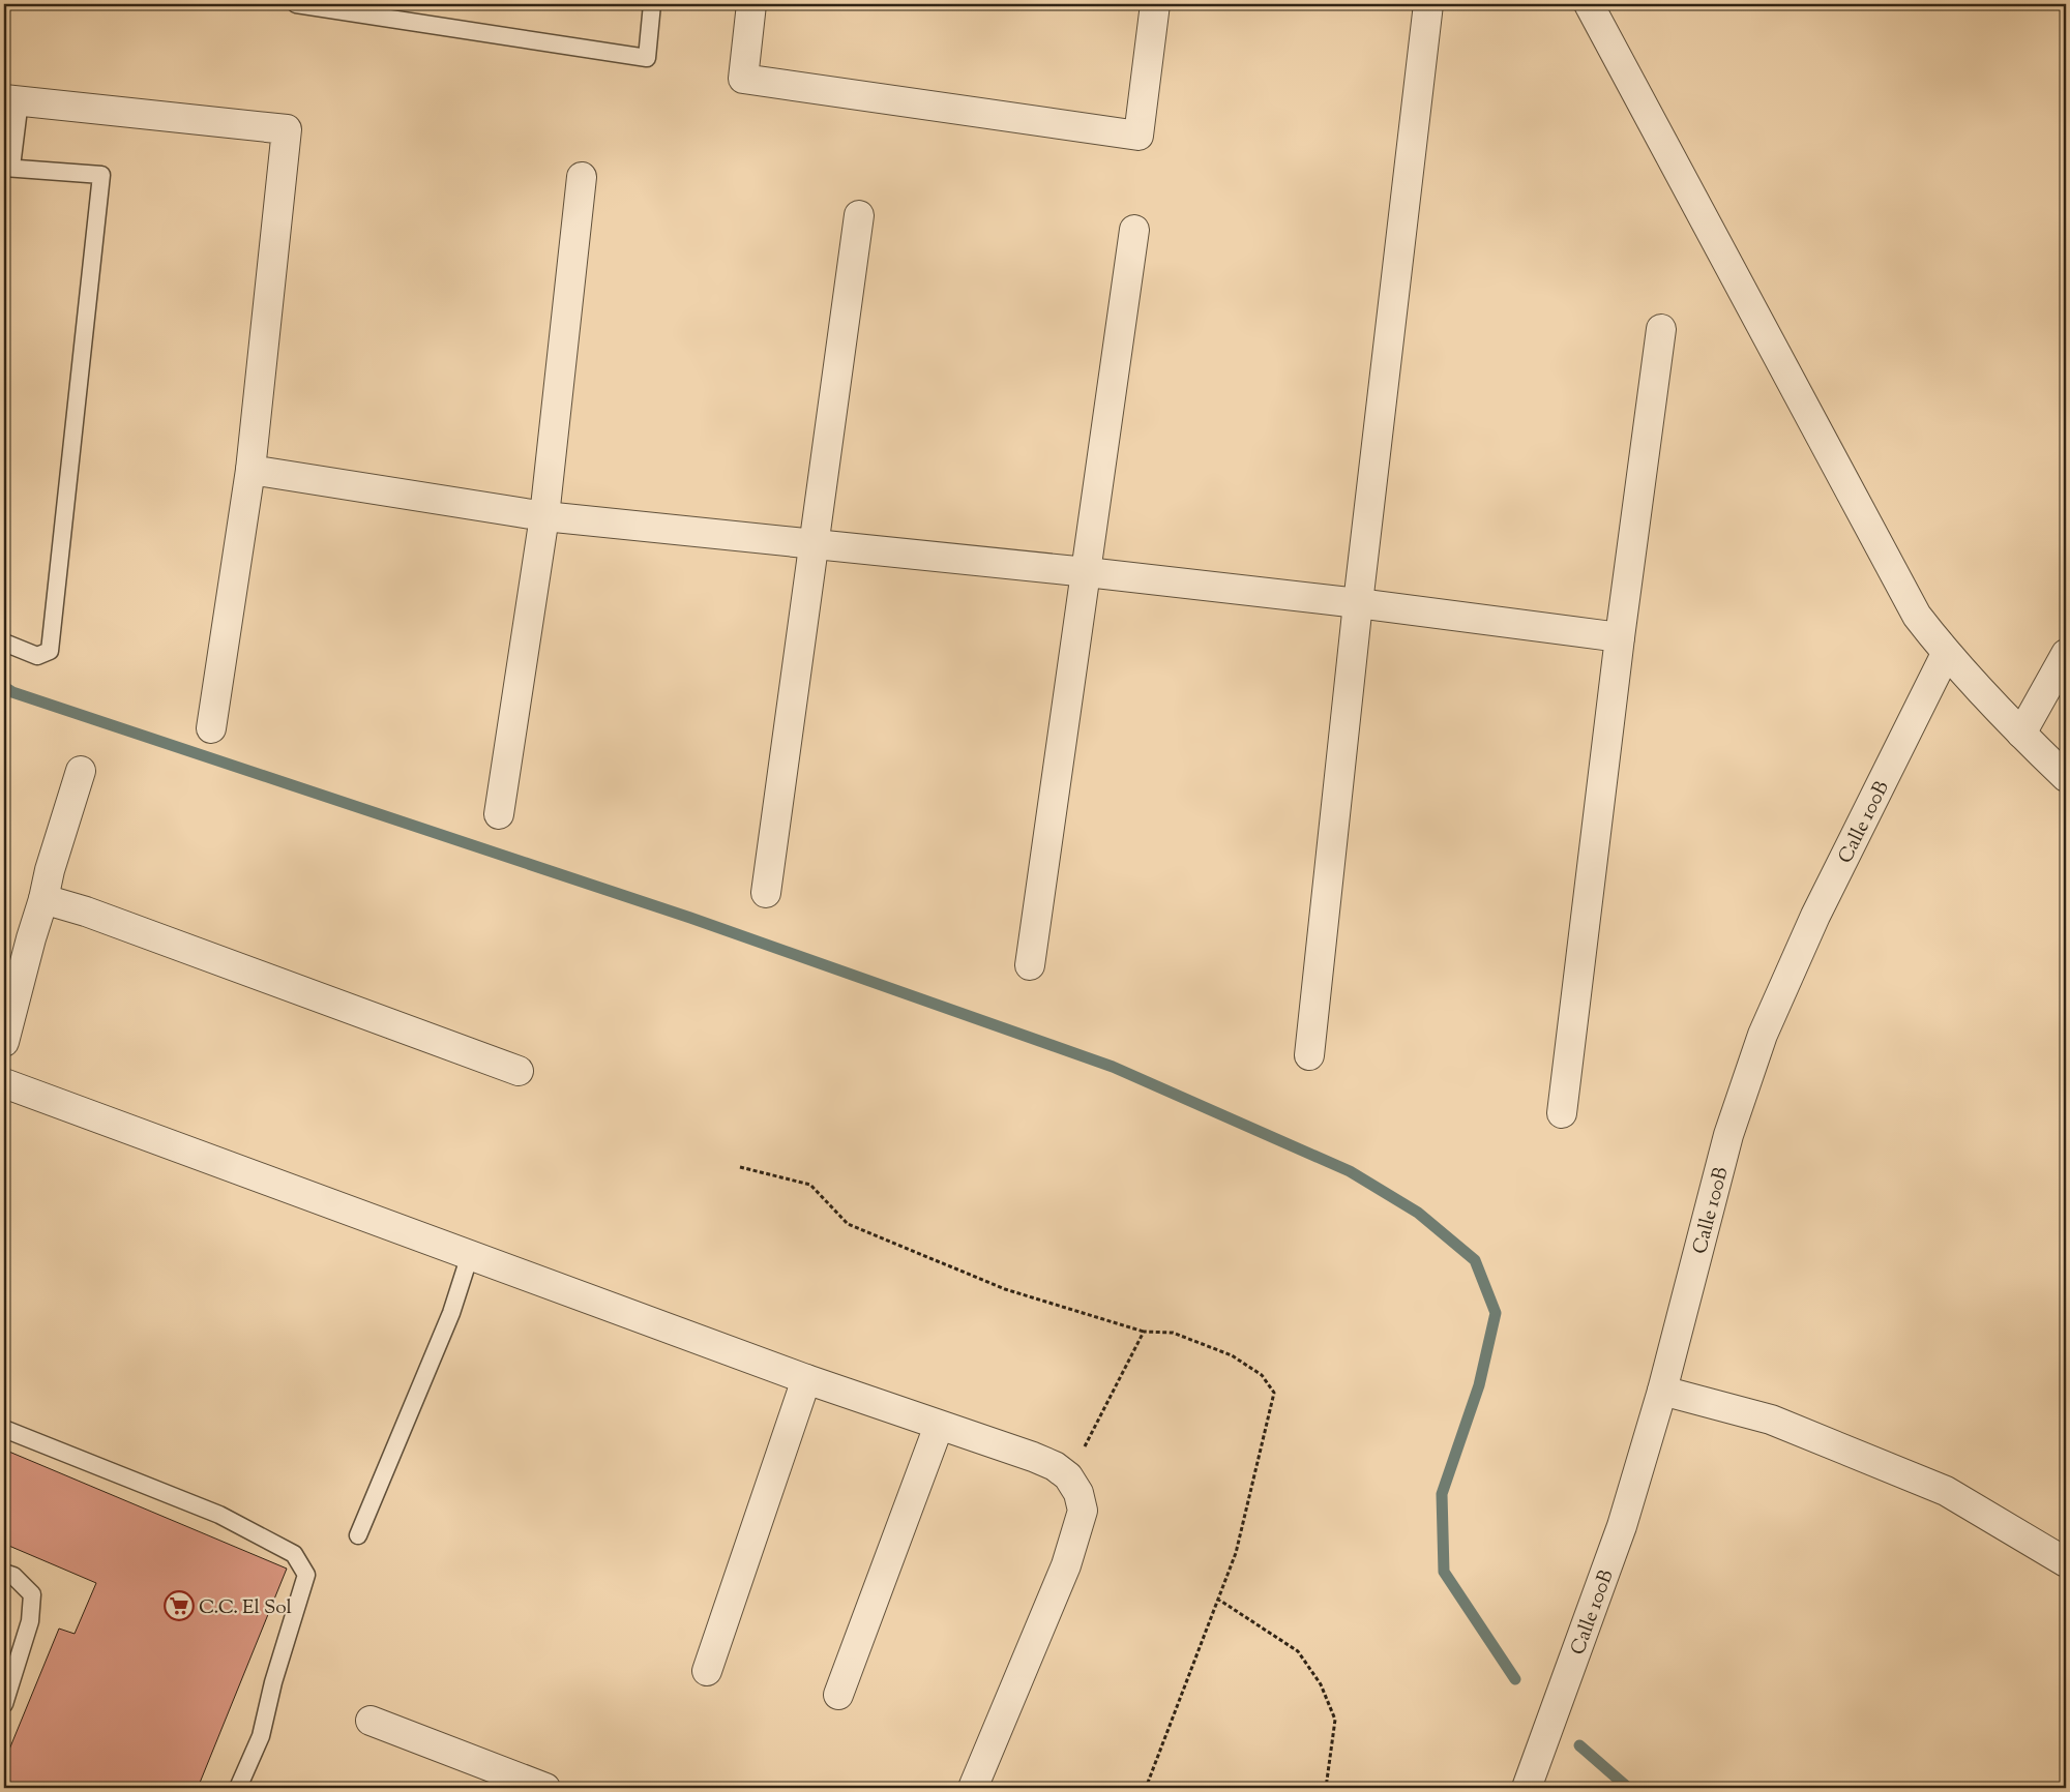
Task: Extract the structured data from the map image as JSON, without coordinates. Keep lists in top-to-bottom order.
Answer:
{
  "streets": {
    "street": ["Calle 100B"]
  },
  "places": {
    "supermarket": ["C.C. El Sol"]
  }
}
